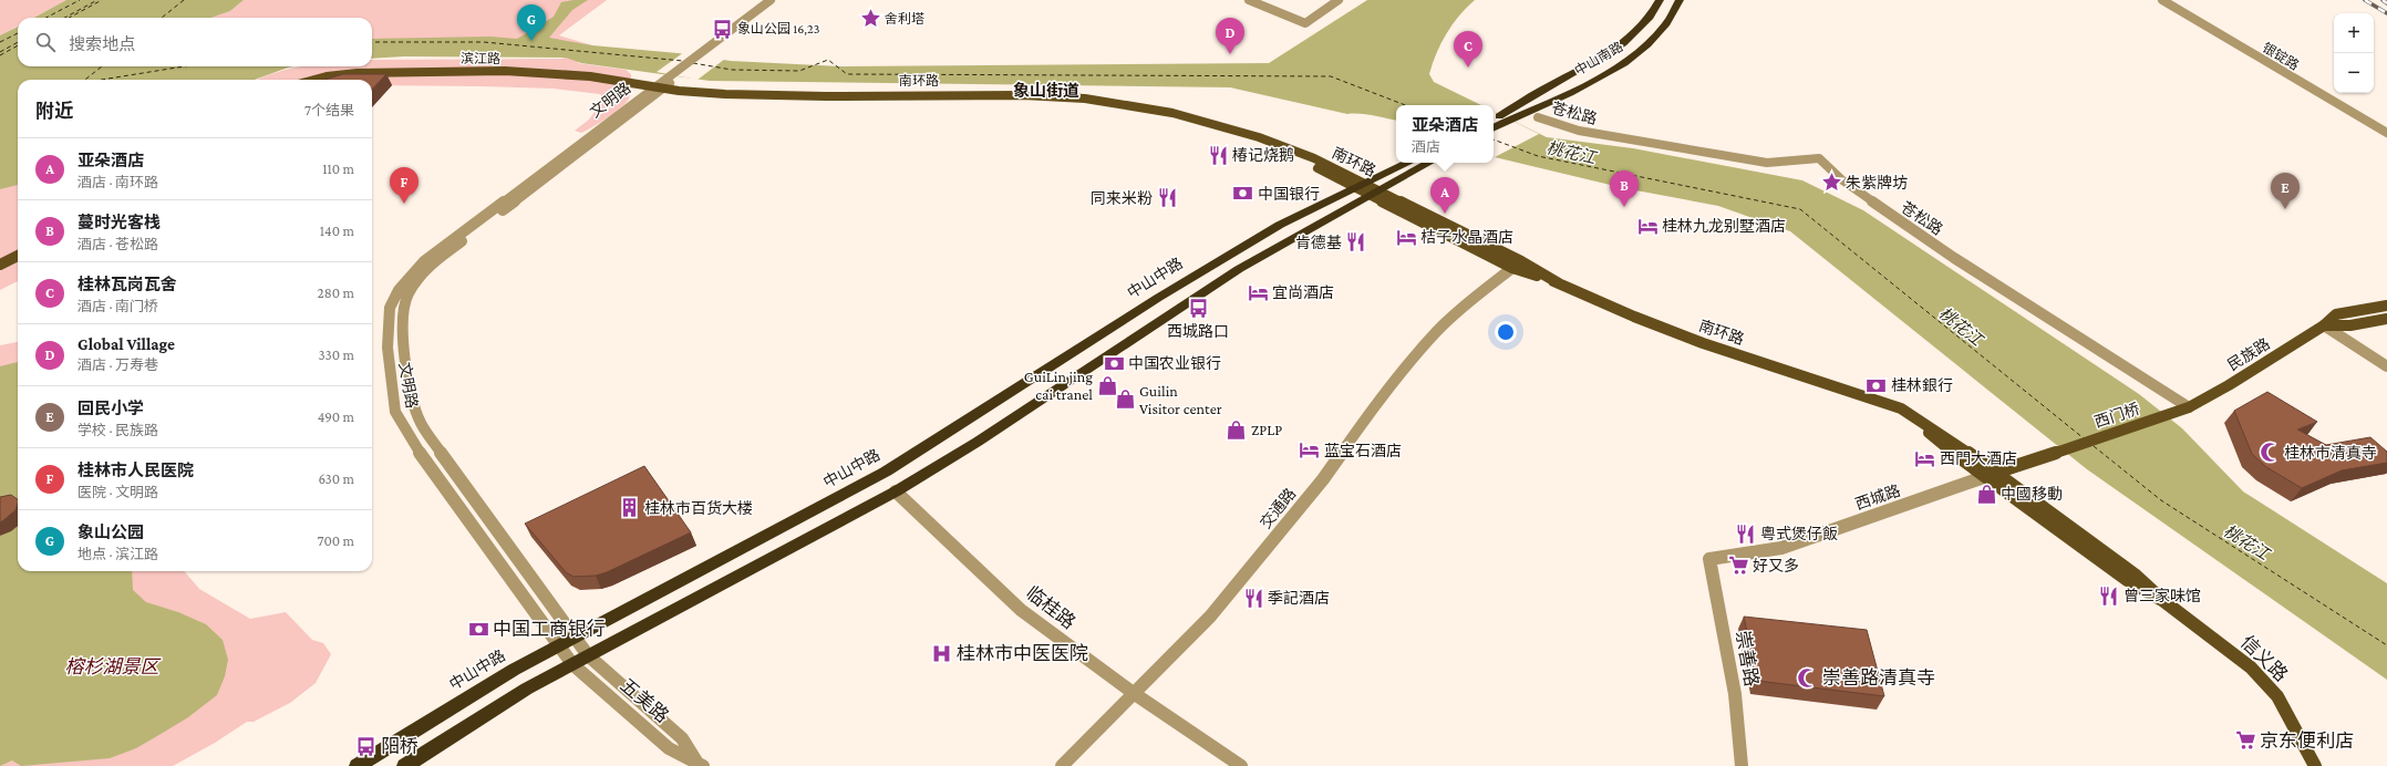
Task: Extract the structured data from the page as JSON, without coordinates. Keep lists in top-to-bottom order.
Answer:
{
  "streets": {
    "highway": ["中山南路", "中山中路"],
    "main road": [
      "滨江路",
      "南环路",
      "民族路",
      "西门桥",
      "西城路",
      "信义路"
    ],
    "street": [
      "银锭路",
      "文明路",
      "苍松路",
      "交通路",
      "临桂路",
      "崇善路",
      "五美路"
    ]
  },
  "crossings": [
    ["滨江路", "南环路"],
    ["滨江路", "文明路"],
    ["南环路", "文明路"],
    ["南环路", "中山中路"],
    ["南环路", "西城路"],
    ["南环路", "交通路"],
    ["南环路", "信义路"],
    ["文明路", "中山中路"],
    ["文明路", "五美路"],
    ["苍松路", "民族路"],
    ["苍松路", "西门桥"],
    ["民族路", "西门桥"],
    ["西门桥", "西城路"],
    ["西城路", "崇善路"],
    ["西城路", "信义路"],
    ["交通路", "临桂路"]
  ],
  "districts": ["象山街道"],
  "water": ["桃花江"],
  "parks": ["榕杉湖景区"],
  "places": {
    "place": ["舍利塔", "朱紫牌坊"],
    "bus stop": ["象山公园 16,23", "西城路口", "阳桥"],
    "restaurant": [
      "椿记烧鹅",
      "同来米粉",
      "肯德基",
      "粵式煲仔飯",
      "曾三家味馆",
      "季記酒店"
    ],
    "bank": [
      "中国银行",
      "中国农业银行",
      "桂林銀行",
      "中国工商银行"
    ],
    "hotel": [
      "桂林九龙别墅酒店",
      "桔子水晶酒店",
      "宜尚酒店",
      "蓝宝石酒店",
      "西門大酒店"
    ],
    "shop": [
      "GuiLin jing cai tranel",
      "Guilin Visitor center",
      "ZPLP",
      "中國移動"
    ],
    "mosque": ["桂林市清真寺", "崇善路清真寺"],
    "building": ["桂林市百货大楼"],
    "supermarket": ["好又多", "京东便利店"],
    "hospital": ["桂林市中医医院"]
  },
  "page": {
    "pins": [
      "G",
      "D",
      "C",
      "F",
      "B",
      "E",
      "A"
    ],
    "map_buttons": ["+", "−"],
    "search": "搜索地点",
    "heading": ["附近", "7个结果"],
    "popup": ["亚朵酒店", "酒店"],
    "list": [
      {
        "mark": "A",
        "name": "亚朵酒店",
        "note": "酒店 · 南环路",
        "value": "110 m"
      },
      {
        "mark": "B",
        "name": "蔓时光客栈",
        "note": "酒店 · 苍松路",
        "value": "140 m"
      },
      {
        "mark": "C",
        "name": "桂林瓦岗瓦舍",
        "note": "酒店 · 南门桥",
        "value": "280 m"
      },
      {
        "mark": "D",
        "name": "Global Village",
        "note": "酒店 · 万寿巷",
        "value": "330 m"
      },
      {
        "mark": "E",
        "name": "回民小学",
        "note": "学校 · 民族路",
        "value": "490 m"
      },
      {
        "mark": "F",
        "name": "桂林市人民医院",
        "note": "医院 · 文明路",
        "value": "630 m"
      },
      {
        "mark": "G",
        "name": "象山公园",
        "note": "地点 · 滨江路",
        "value": "700 m"
      }
    ]
  }
}
